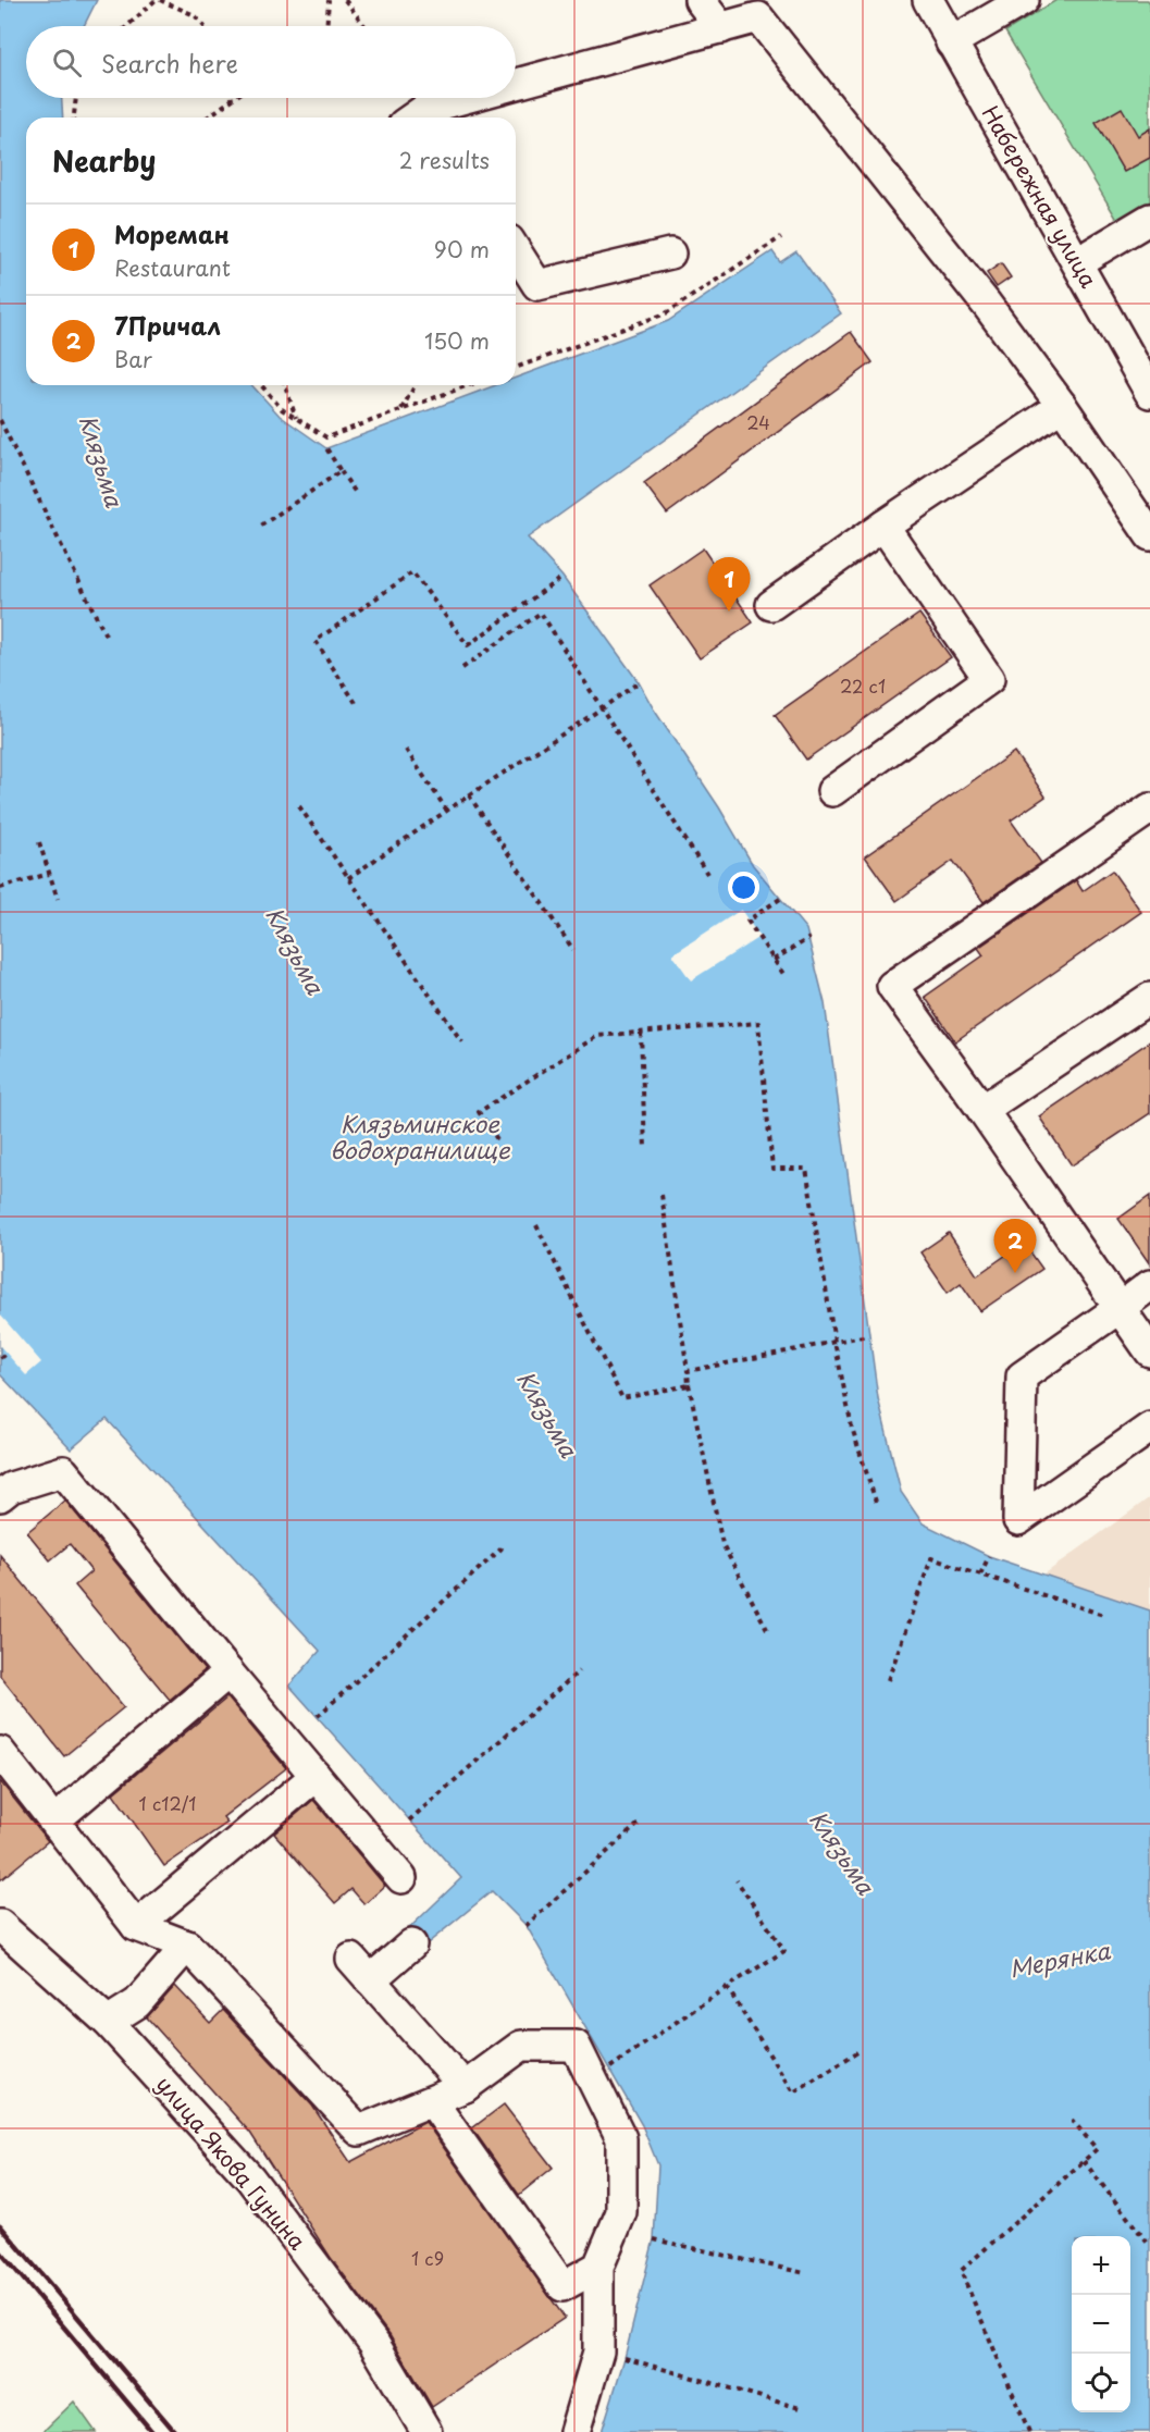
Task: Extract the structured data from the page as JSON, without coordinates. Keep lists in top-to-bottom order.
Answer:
{
  "streets": {
    "street": ["Набережная улица", "улица Якова Гунина"]
  },
  "water": ["Клязьма", "Клязьминское водохранилище", "Мерянка"],
  "house_numbers": [
    "24",
    "22 с1",
    "1 с12/1",
    "1 с9"
  ],
  "page": {
    "search": "Search here",
    "heading": ["Nearby", "2 results"],
    "list": [
      {
        "mark": "1",
        "name": "Мореман",
        "note": "Restaurant",
        "value": "90 m"
      },
      {
        "mark": "2",
        "name": "7Причал",
        "note": "Bar",
        "value": "150 m"
      }
    ],
    "pins": ["1", "2"],
    "map_buttons": ["+", "−"]
  }
}
